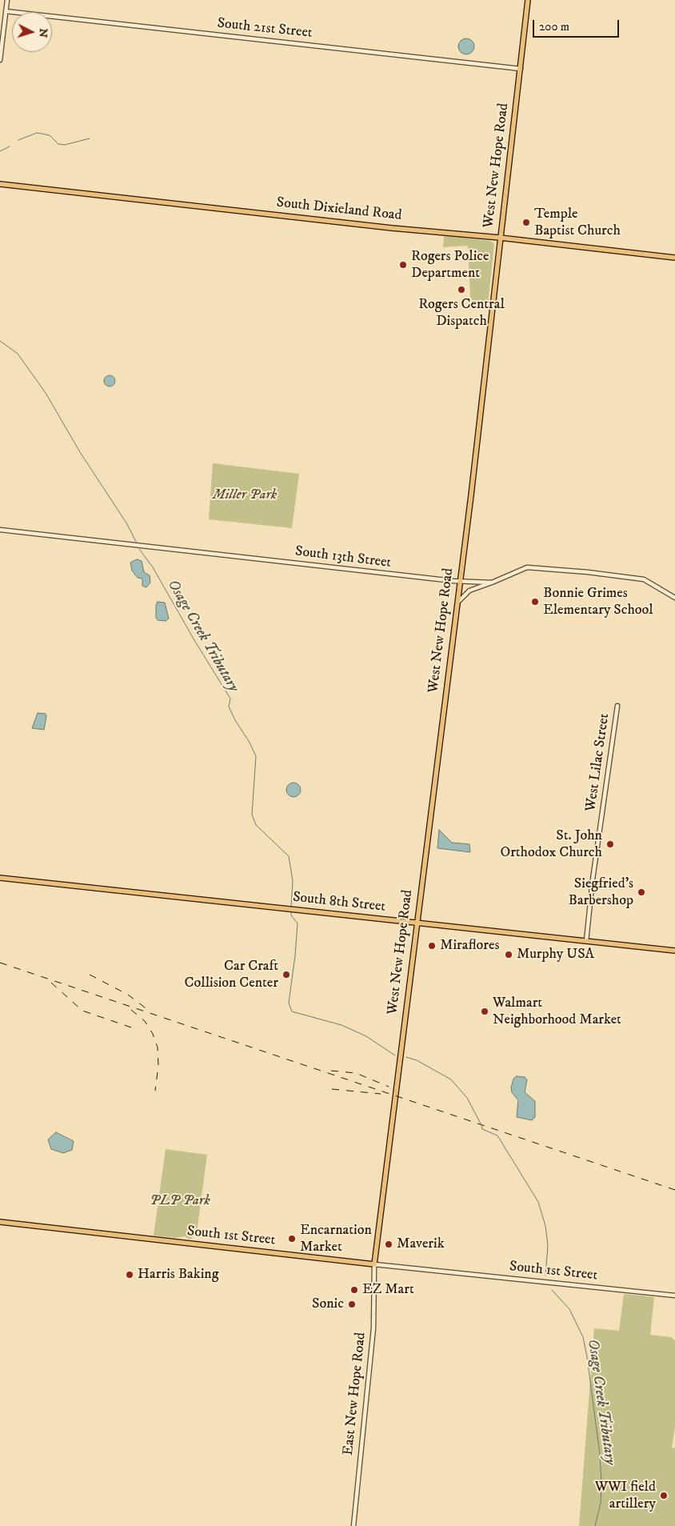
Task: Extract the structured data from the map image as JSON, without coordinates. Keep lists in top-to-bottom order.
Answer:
{
  "streets": {
    "main road": [
      "West New Hope Road",
      "South Dixieland Road",
      "South 8th Street",
      "South 1st Street"
    ],
    "street": [
      "South 21st Street",
      "South 13th Street",
      "West Lilac Street",
      "East New Hope Road"
    ]
  },
  "crossings": [
    ["South 21st Street", "West New Hope Road"],
    ["West New Hope Road", "South Dixieland Road"],
    ["West New Hope Road", "South 13th Street"],
    ["West New Hope Road", "South 8th Street"],
    ["West New Hope Road", "South 1st Street"],
    ["West New Hope Road", "East New Hope Road"],
    ["West Lilac Street", "South 8th Street"],
    ["South 1st Street", "East New Hope Road"]
  ],
  "water": ["Osage Creek Tributary"],
  "parks": ["Miller Park", "PLP Park"],
  "places": [
    "Temple Baptist Church",
    "Rogers Police Department",
    "Rogers Central Dispatch",
    "Bonnie Grimes Elementary School",
    "St. John Orthodox Church",
    "Siegfried’s Barbershop",
    "Miraflores",
    "Murphy USA",
    "Car Craft Collision Center",
    "Walmart Neighborhood Market",
    "Encarnation Market",
    "Maverik",
    "Harris Baking",
    "EZ Mart",
    "Sonic",
    "WWI field artillery"
  ],
  "scale_bar": "200 m",
  "north": "right"
}
